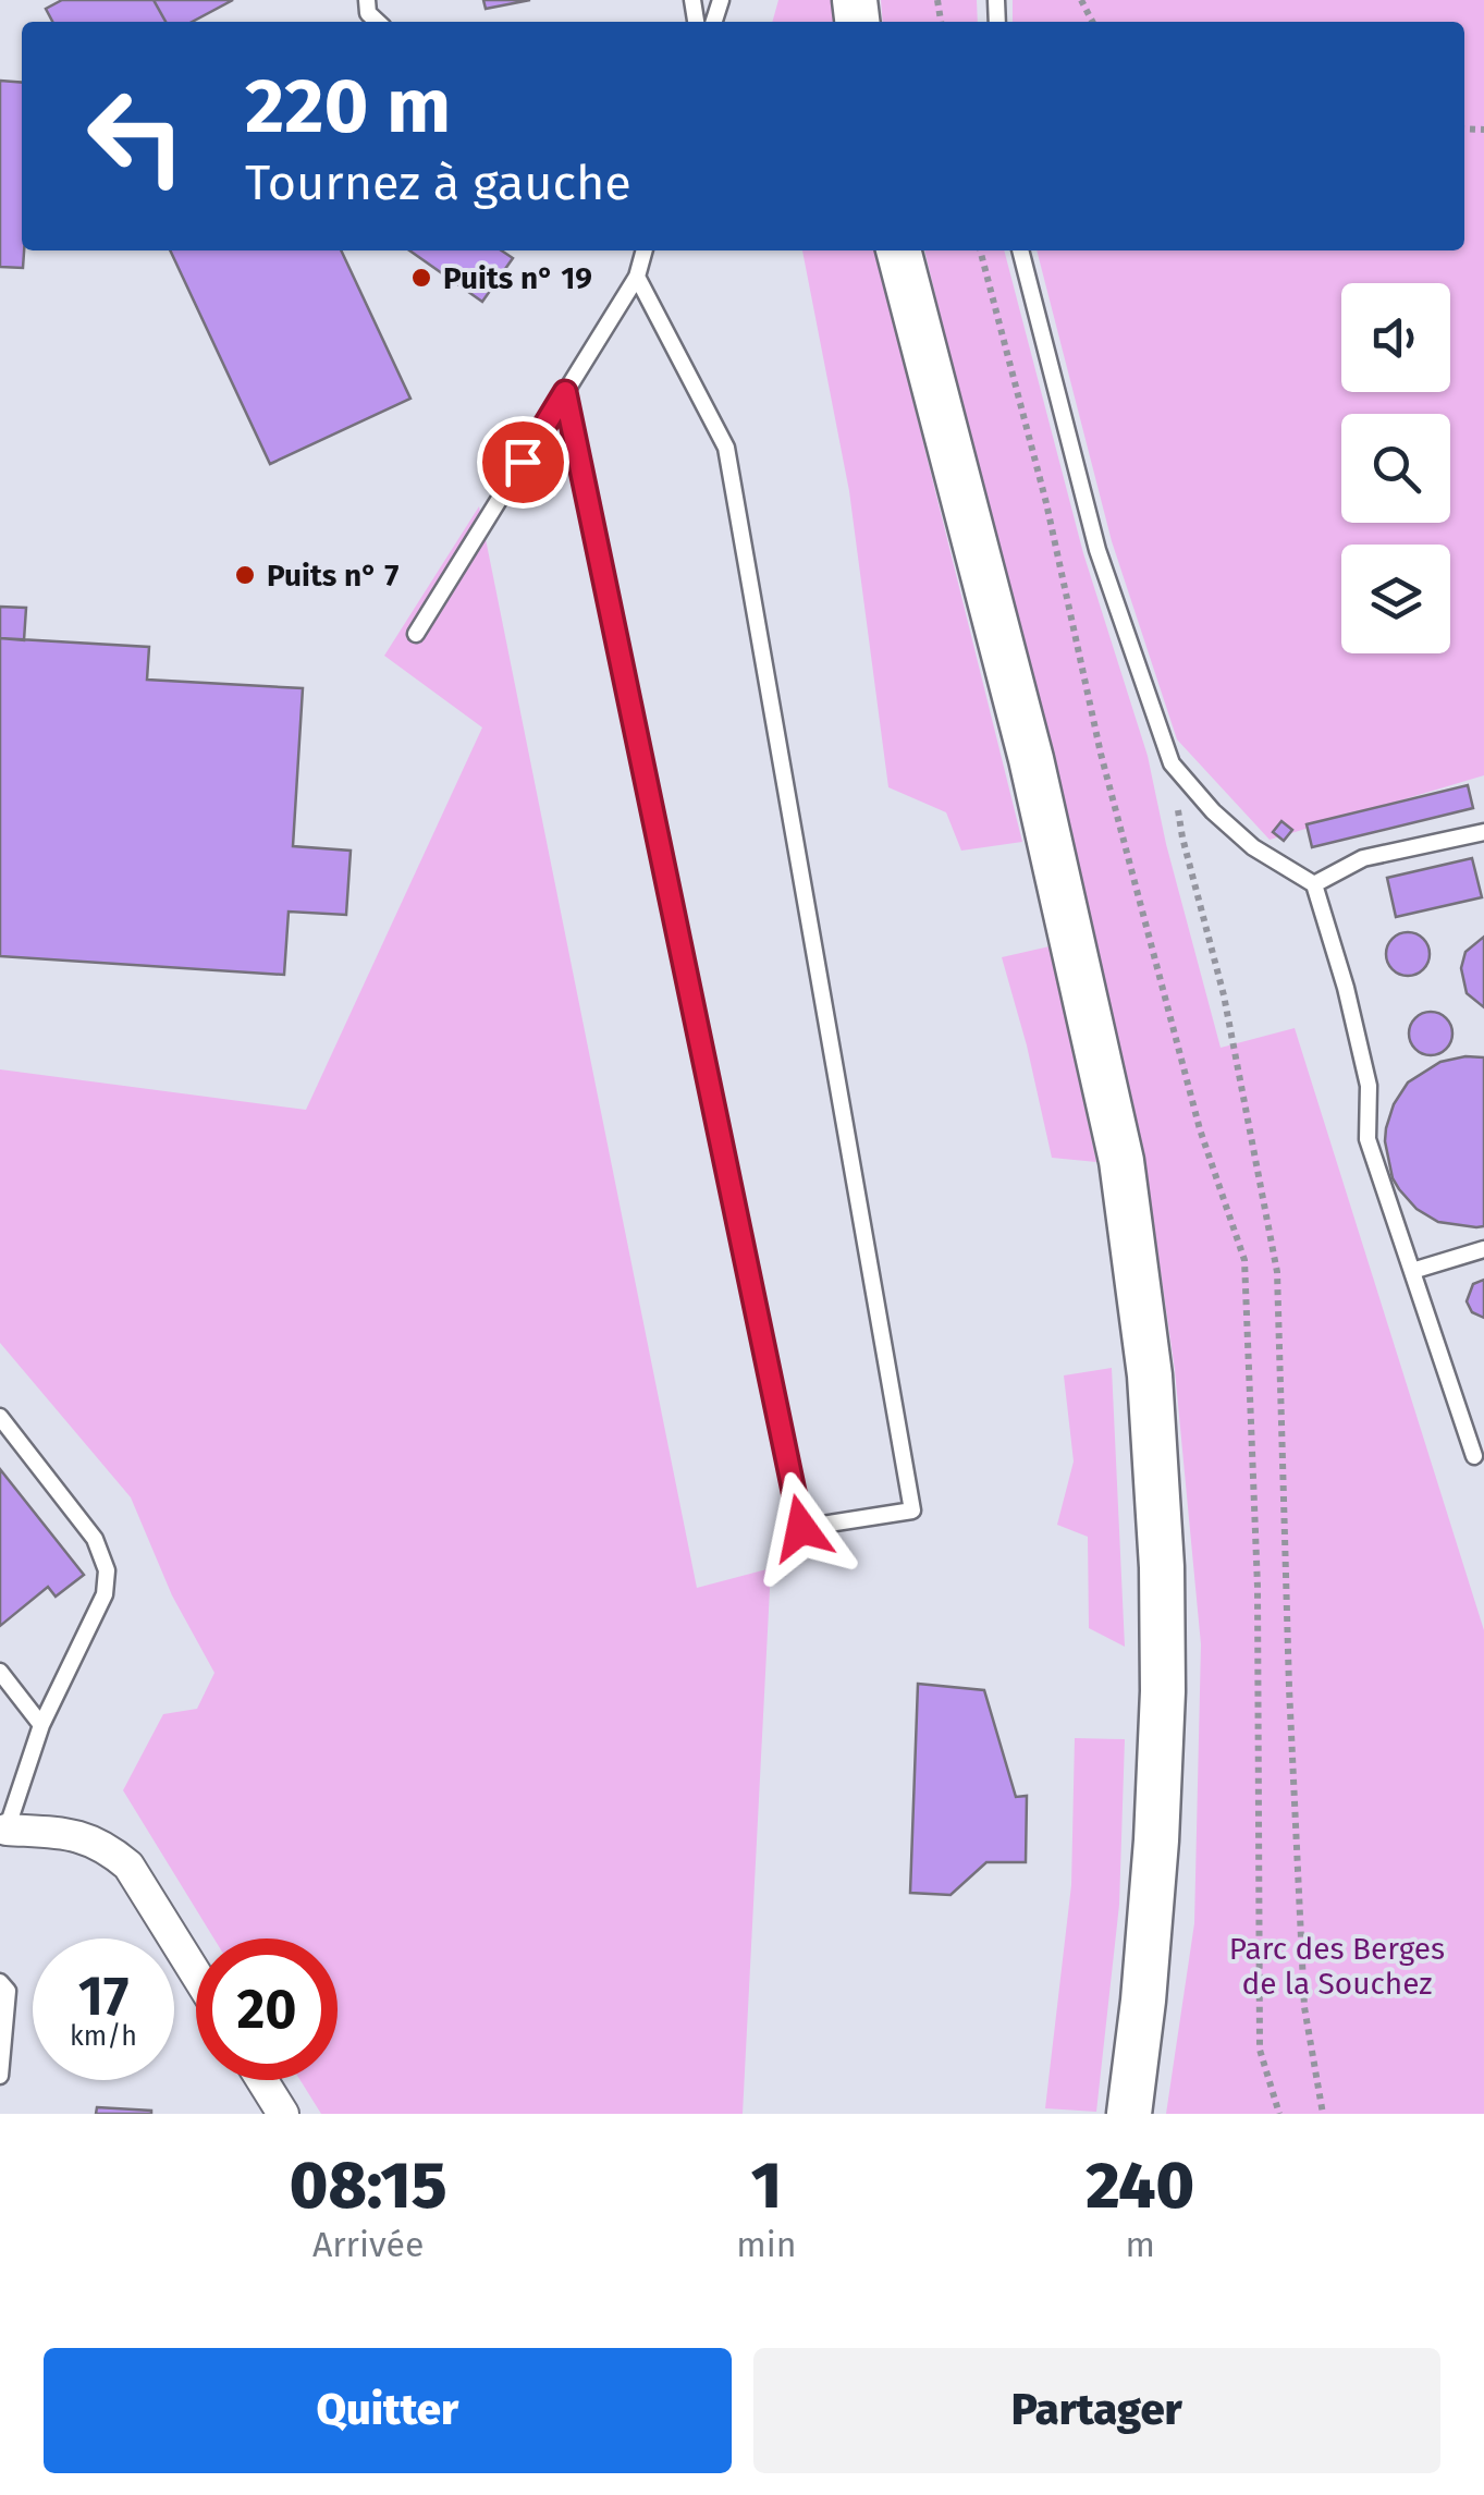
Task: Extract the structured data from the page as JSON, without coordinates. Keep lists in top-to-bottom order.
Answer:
{
  "parks": ["Parc des Berges de la Souchez"],
  "places": ["Puits n° 19", "Puits n° 7"],
  "page": {
    "turn": ["220 m", "Tournez à gauche"],
    "speed": "17 km/h",
    "limit": "20",
    "eta": [
      "08:15",
      "Arrivée",
      "1",
      "min",
      "240",
      "m"
    ],
    "buttons": ["Quitter", "Partager"]
  }
}
